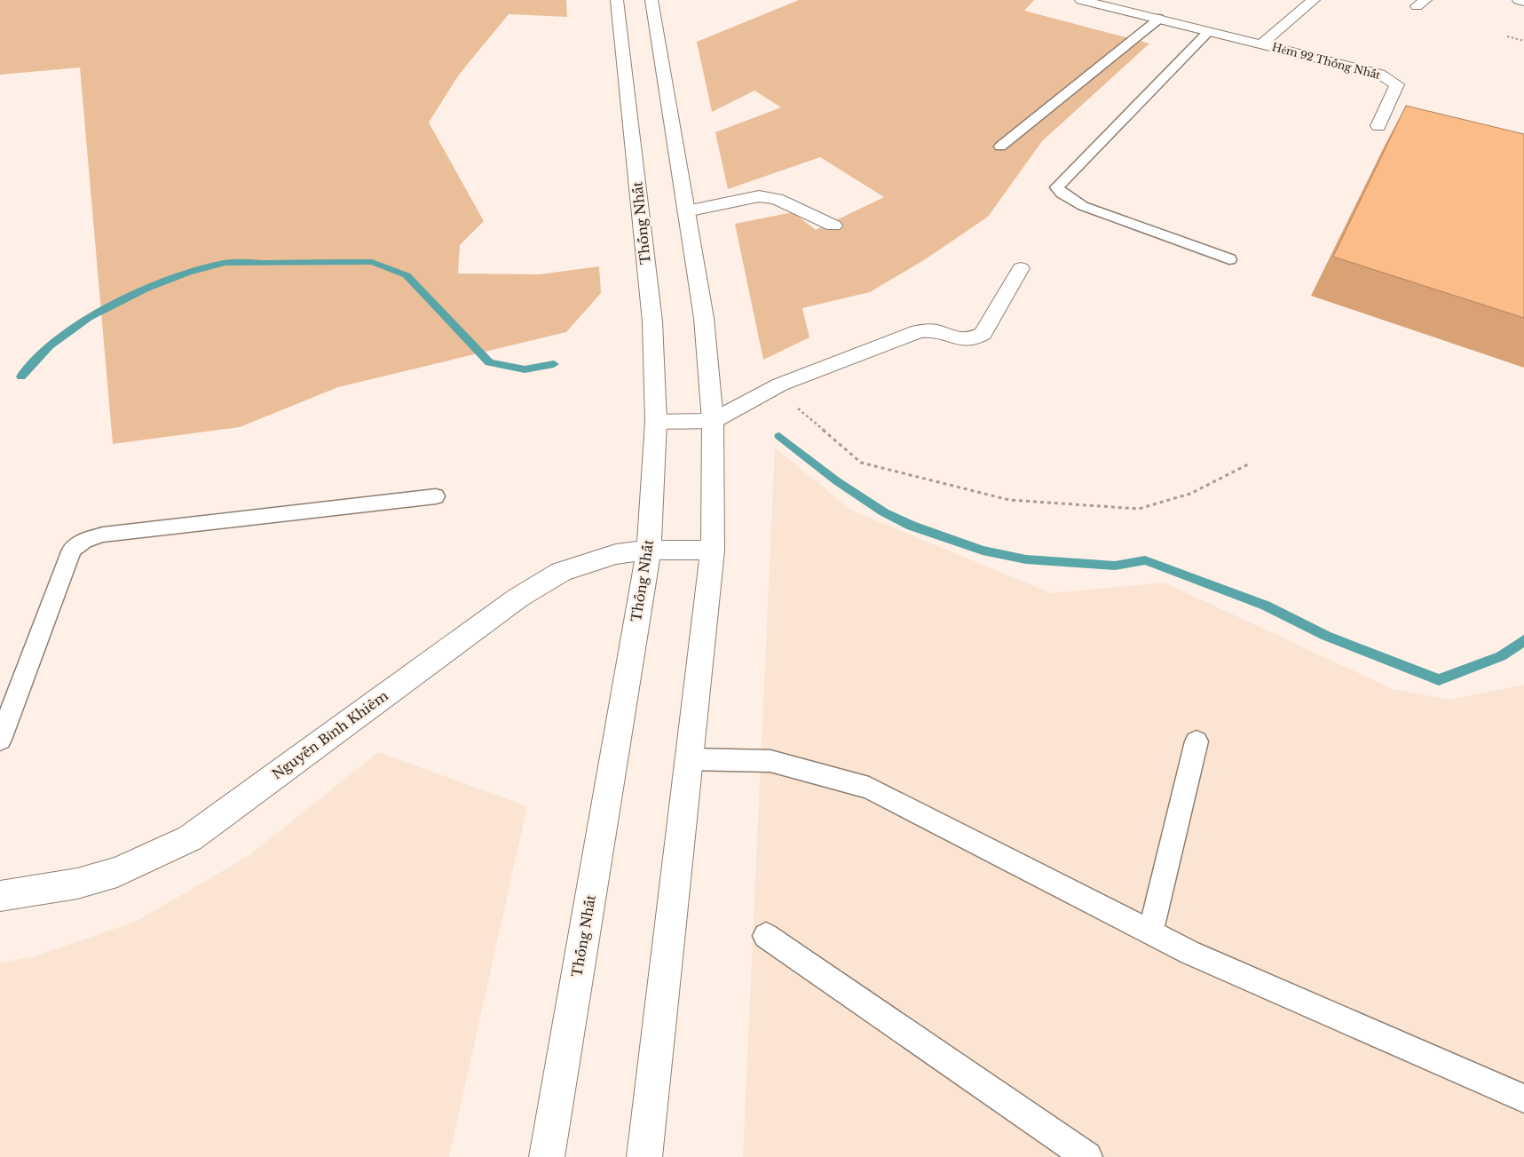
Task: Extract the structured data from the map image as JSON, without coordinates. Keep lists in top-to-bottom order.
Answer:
{
  "streets": {
    "main road": ["Hẻm 92 Thống Nhất", "Thống Nhất", "Nguyễn Bỉnh Khiêm"]
  },
  "crossings": [
    ["Thống Nhất", "Nguyễn Bỉnh Khiêm"]
  ]
}
